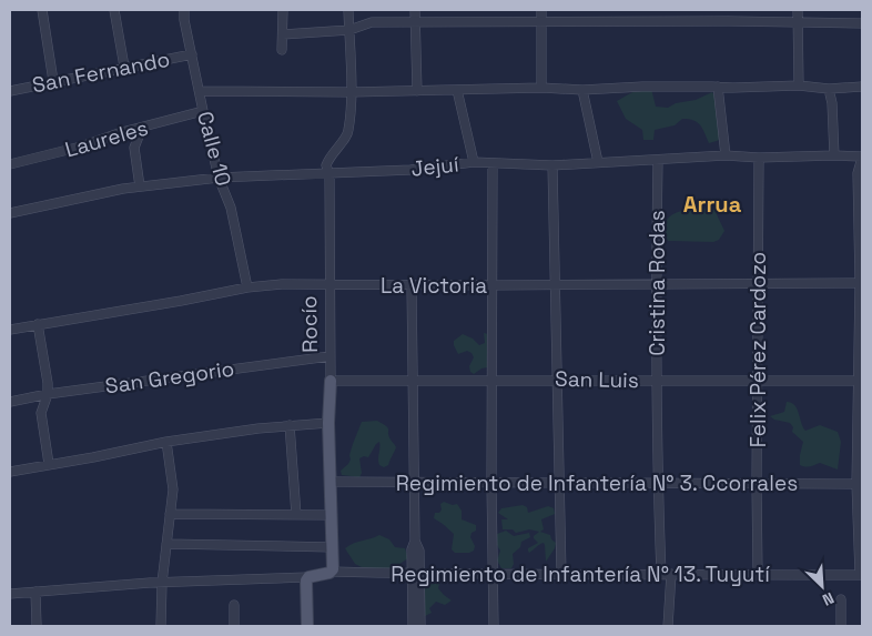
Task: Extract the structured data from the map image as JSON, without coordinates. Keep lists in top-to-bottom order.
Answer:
{
  "streets": {
    "main road": ["Rocío"],
    "street": [
      "San Fernando",
      "Laureles",
      "Calle 10",
      "Jejuí",
      "Cristina Rodas",
      "La Victoria",
      "Felix Pérez Cardozo",
      "San Gregorio",
      "San Luis",
      "Regimiento de Infantería N° 3. Ccorrales",
      "Regimiento de Infantería N° 13. Tuyutí"
    ]
  },
  "crossings": [
    ["San Fernando", "Calle 10"],
    ["Laureles", "Calle 10"],
    ["Calle 10", "Jejuí"],
    ["Calle 10", "La Victoria"],
    ["Jejuí", "Cristina Rodas"],
    ["Jejuí", "Rocío"],
    ["Jejuí", "Felix Pérez Cardozo"],
    ["Cristina Rodas", "La Victoria"],
    ["Cristina Rodas", "San Luis"],
    ["Cristina Rodas", "Regimiento de Infantería N° 3. Ccorrales"],
    ["Cristina Rodas", "Regimiento de Infantería N° 13. Tuyutí"],
    ["La Victoria", "Rocío"],
    ["La Victoria", "Felix Pérez Cardozo"],
    ["Rocío", "San Gregorio"],
    ["Rocío", "San Luis"],
    ["Rocío", "Regimiento de Infantería N° 3. Ccorrales"],
    ["Rocío", "Regimiento de Infantería N° 13. Tuyutí"],
    ["Felix Pérez Cardozo", "San Luis"],
    ["Felix Pérez Cardozo", "Regimiento de Infantería N° 3. Ccorrales"],
    ["Felix Pérez Cardozo", "Regimiento de Infantería N° 13. Tuyutí"]
  ],
  "districts": ["Arrua"],
  "north": "bottom right"
}
